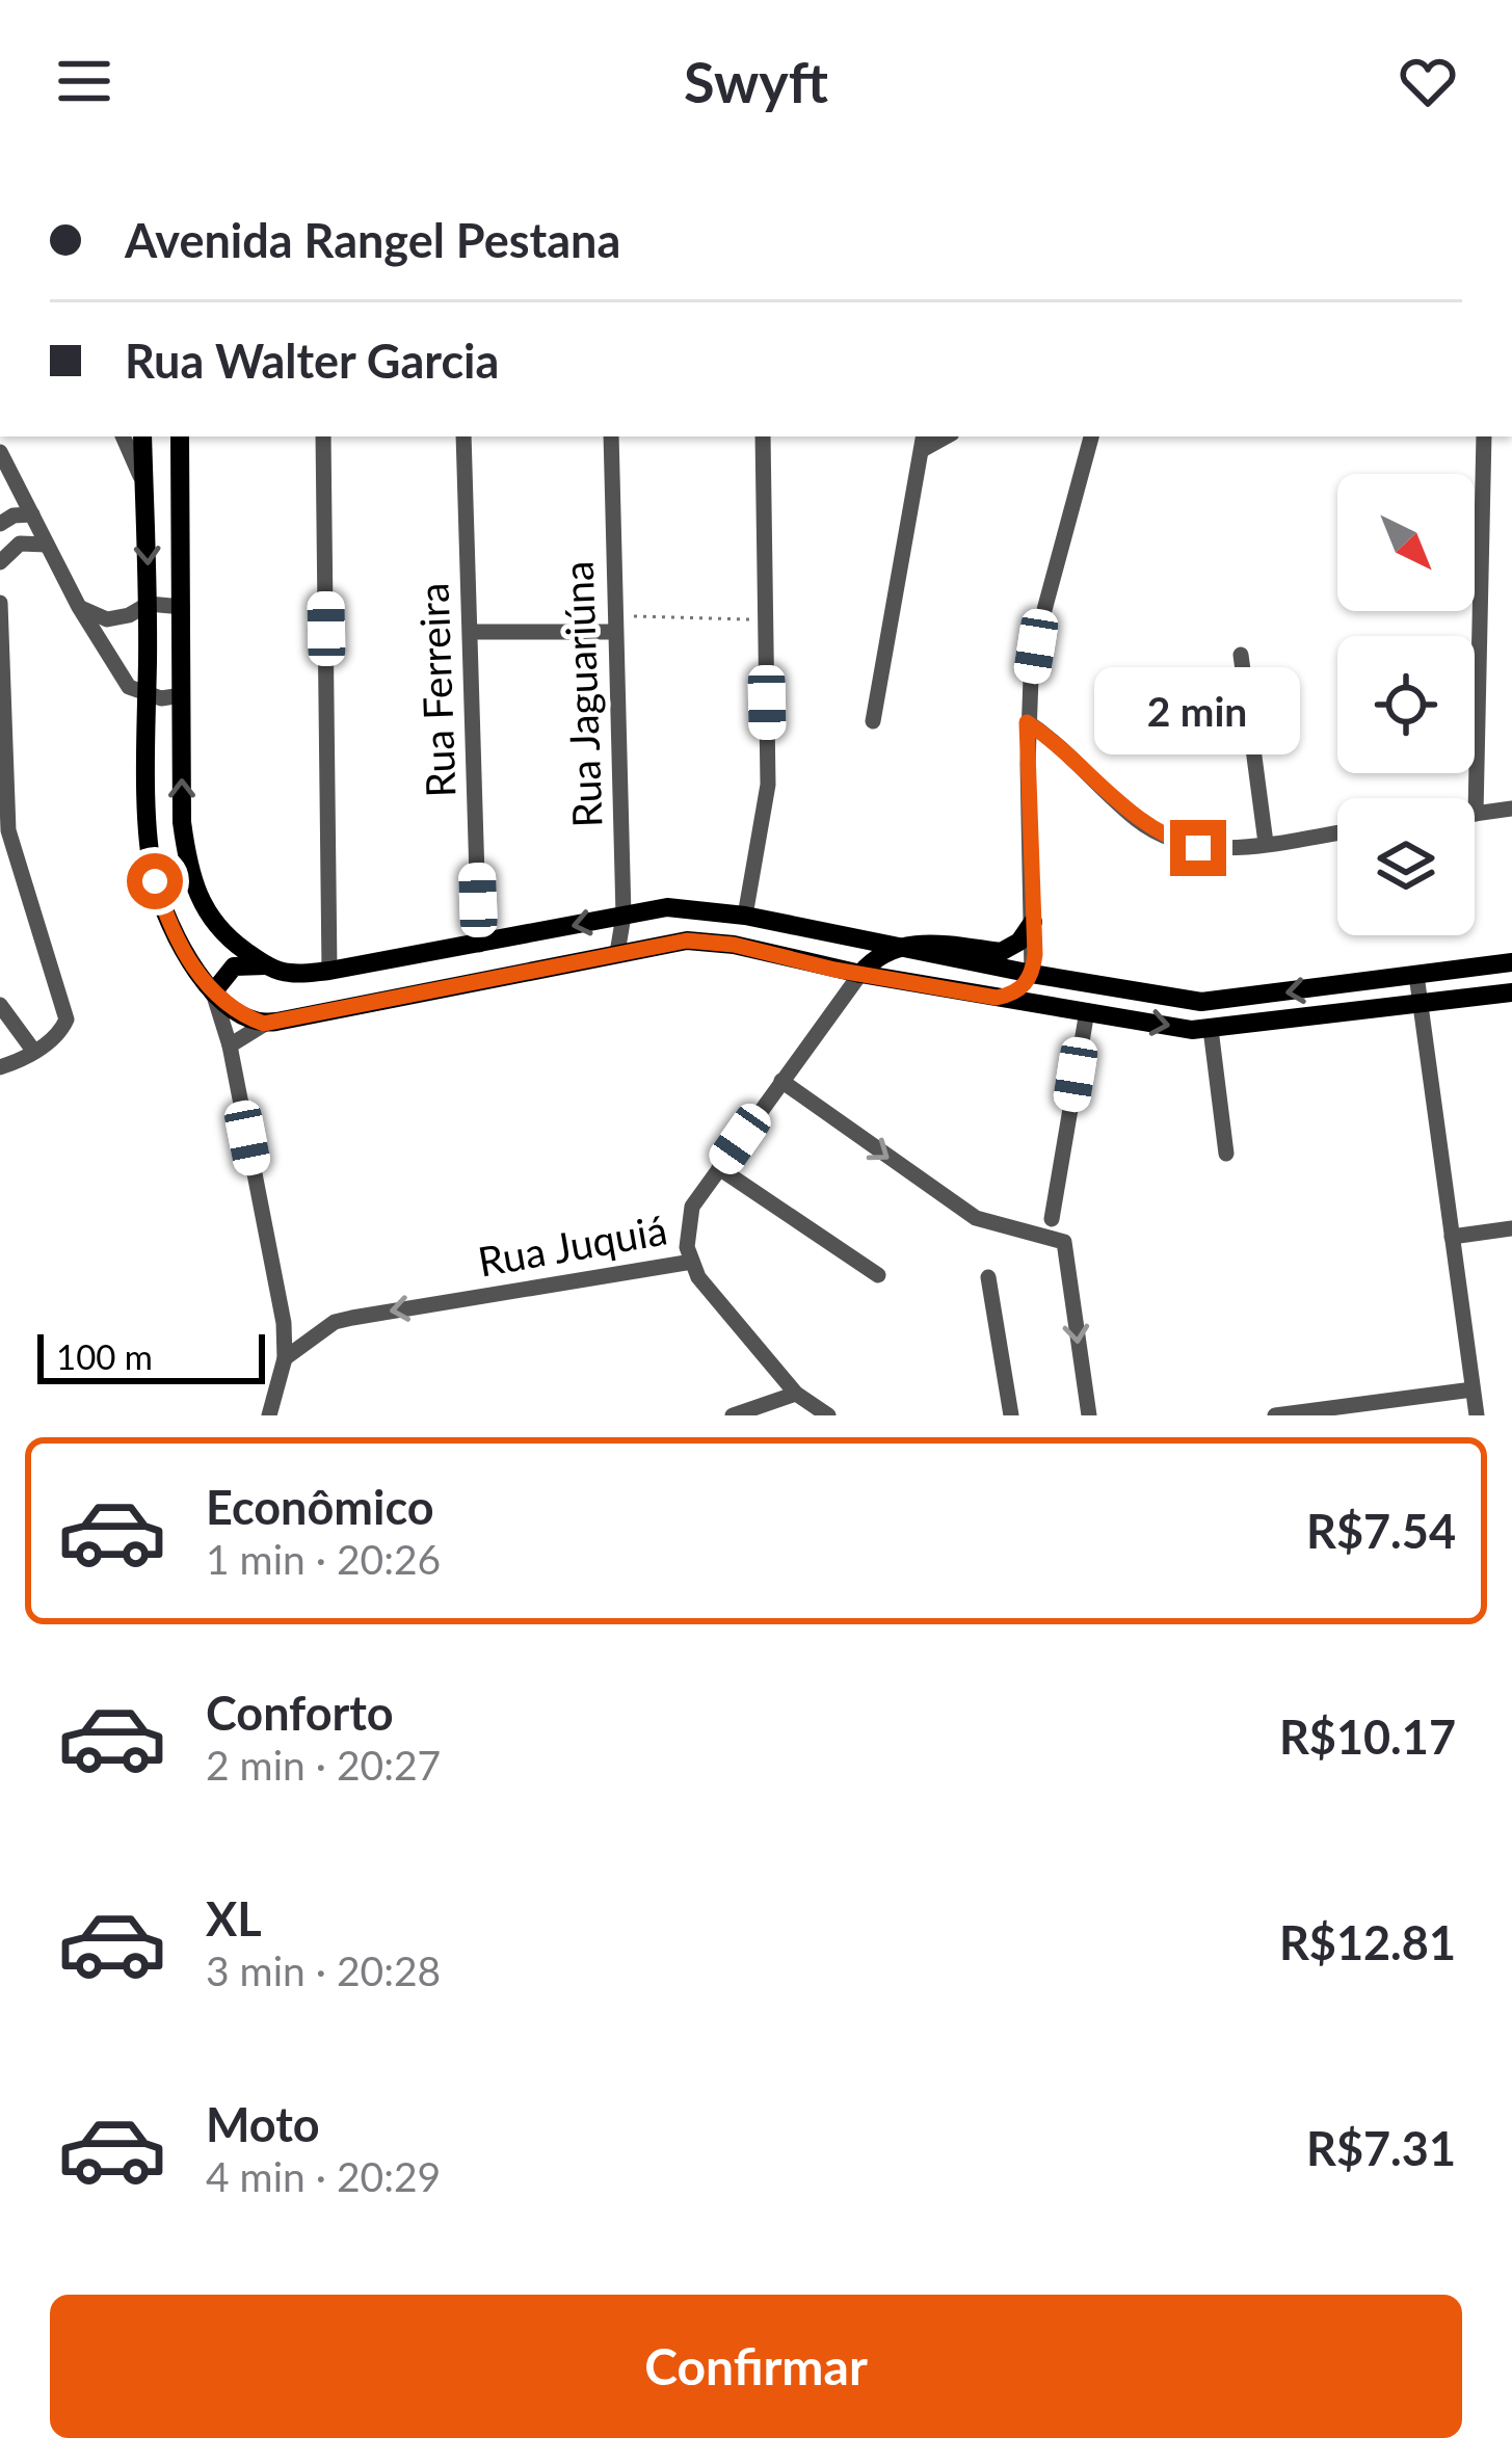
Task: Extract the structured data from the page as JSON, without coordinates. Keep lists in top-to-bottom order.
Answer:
{
  "streets": {
    "street": ["Rua Ferreira", "Rua Jaguariúna", "Rua Juquiá"]
  },
  "one_way": ["Rua Juquiá"],
  "scale_bar": "100 m",
  "north": "bottom right",
  "page": {
    "header": "Swyft",
    "banner": ["Avenida Rangel Pestana", "Rua Walter Garcia"],
    "bubble": "2 min",
    "scale": "100 m",
    "list": [
      {
        "name": "Econômico",
        "note": "1 min · 20:26",
        "value": "R$7.54"
      },
      {
        "name": "Conforto",
        "note": "2 min · 20:27",
        "value": "R$10.17"
      },
      {
        "name": "XL",
        "note": "3 min · 20:28",
        "value": "R$12.81"
      },
      {
        "name": "Moto",
        "note": "4 min · 20:29",
        "value": "R$7.31"
      }
    ],
    "buttons": "Confirmar"
  }
}
